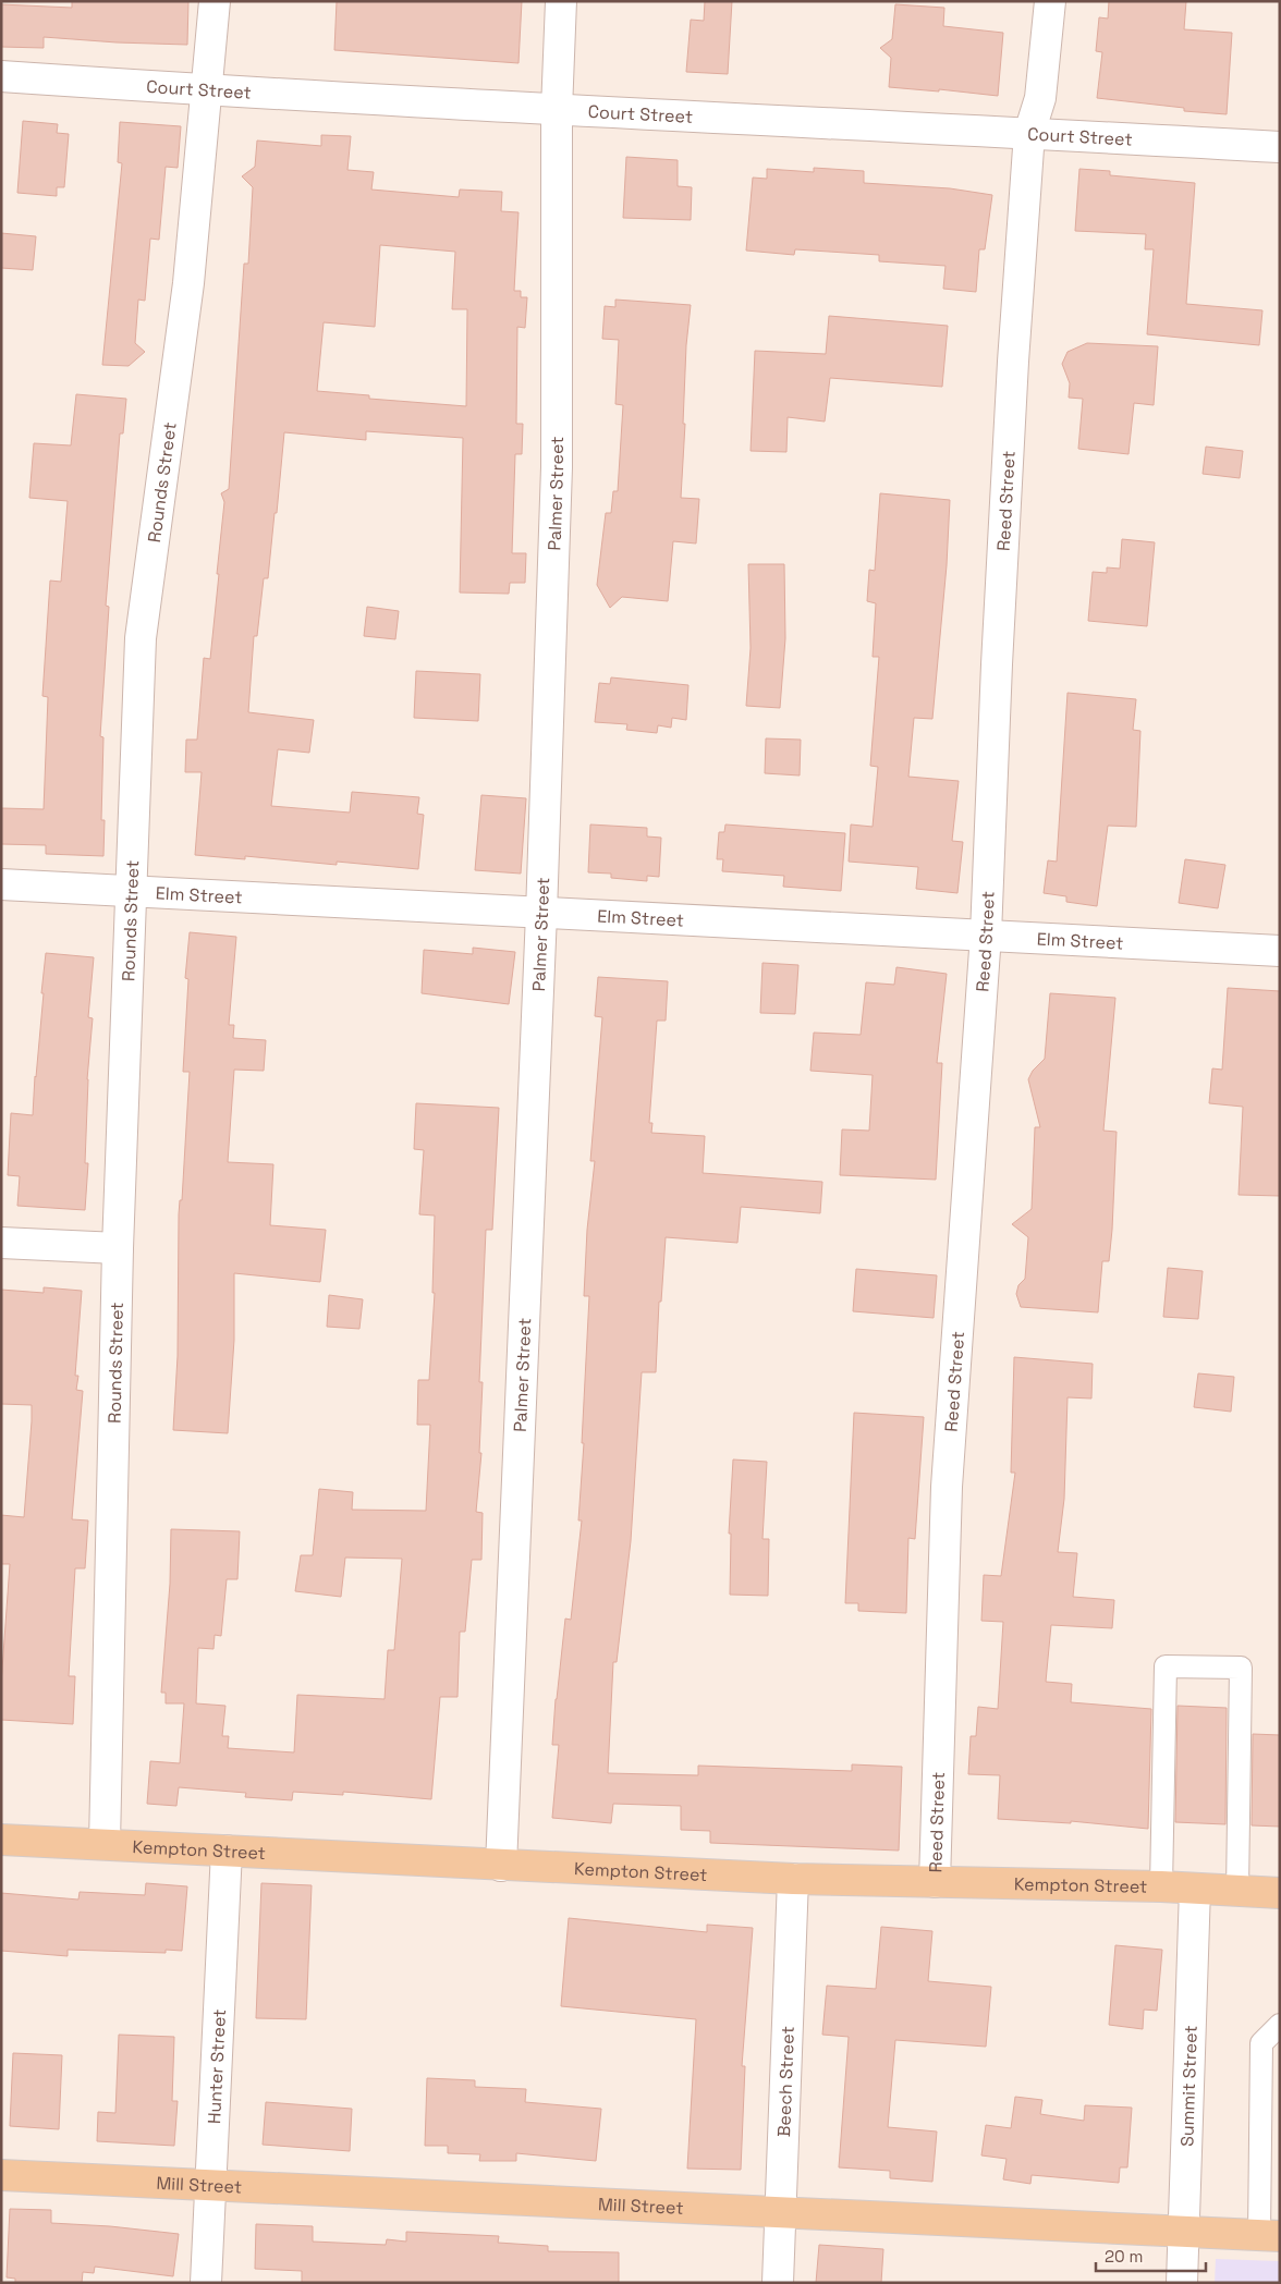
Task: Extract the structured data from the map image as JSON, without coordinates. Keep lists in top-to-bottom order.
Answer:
{
  "streets": {
    "main road": ["Kempton Street", "Mill Street"],
    "street": [
      "Court Street",
      "Rounds Street",
      "Palmer Street",
      "Reed Street",
      "Elm Street",
      "Hunter Street",
      "Beech Street",
      "Summit Street"
    ]
  },
  "crossings": [
    ["Court Street", "Rounds Street"],
    ["Court Street", "Palmer Street"],
    ["Court Street", "Reed Street"],
    ["Rounds Street", "Elm Street"],
    ["Rounds Street", "Kempton Street"],
    ["Palmer Street", "Elm Street"],
    ["Palmer Street", "Kempton Street"],
    ["Reed Street", "Elm Street"],
    ["Reed Street", "Kempton Street"],
    ["Kempton Street", "Hunter Street"],
    ["Kempton Street", "Beech Street"],
    ["Kempton Street", "Summit Street"],
    ["Hunter Street", "Mill Street"],
    ["Beech Street", "Mill Street"],
    ["Summit Street", "Mill Street"]
  ],
  "scale_bar": "20 m"
}
